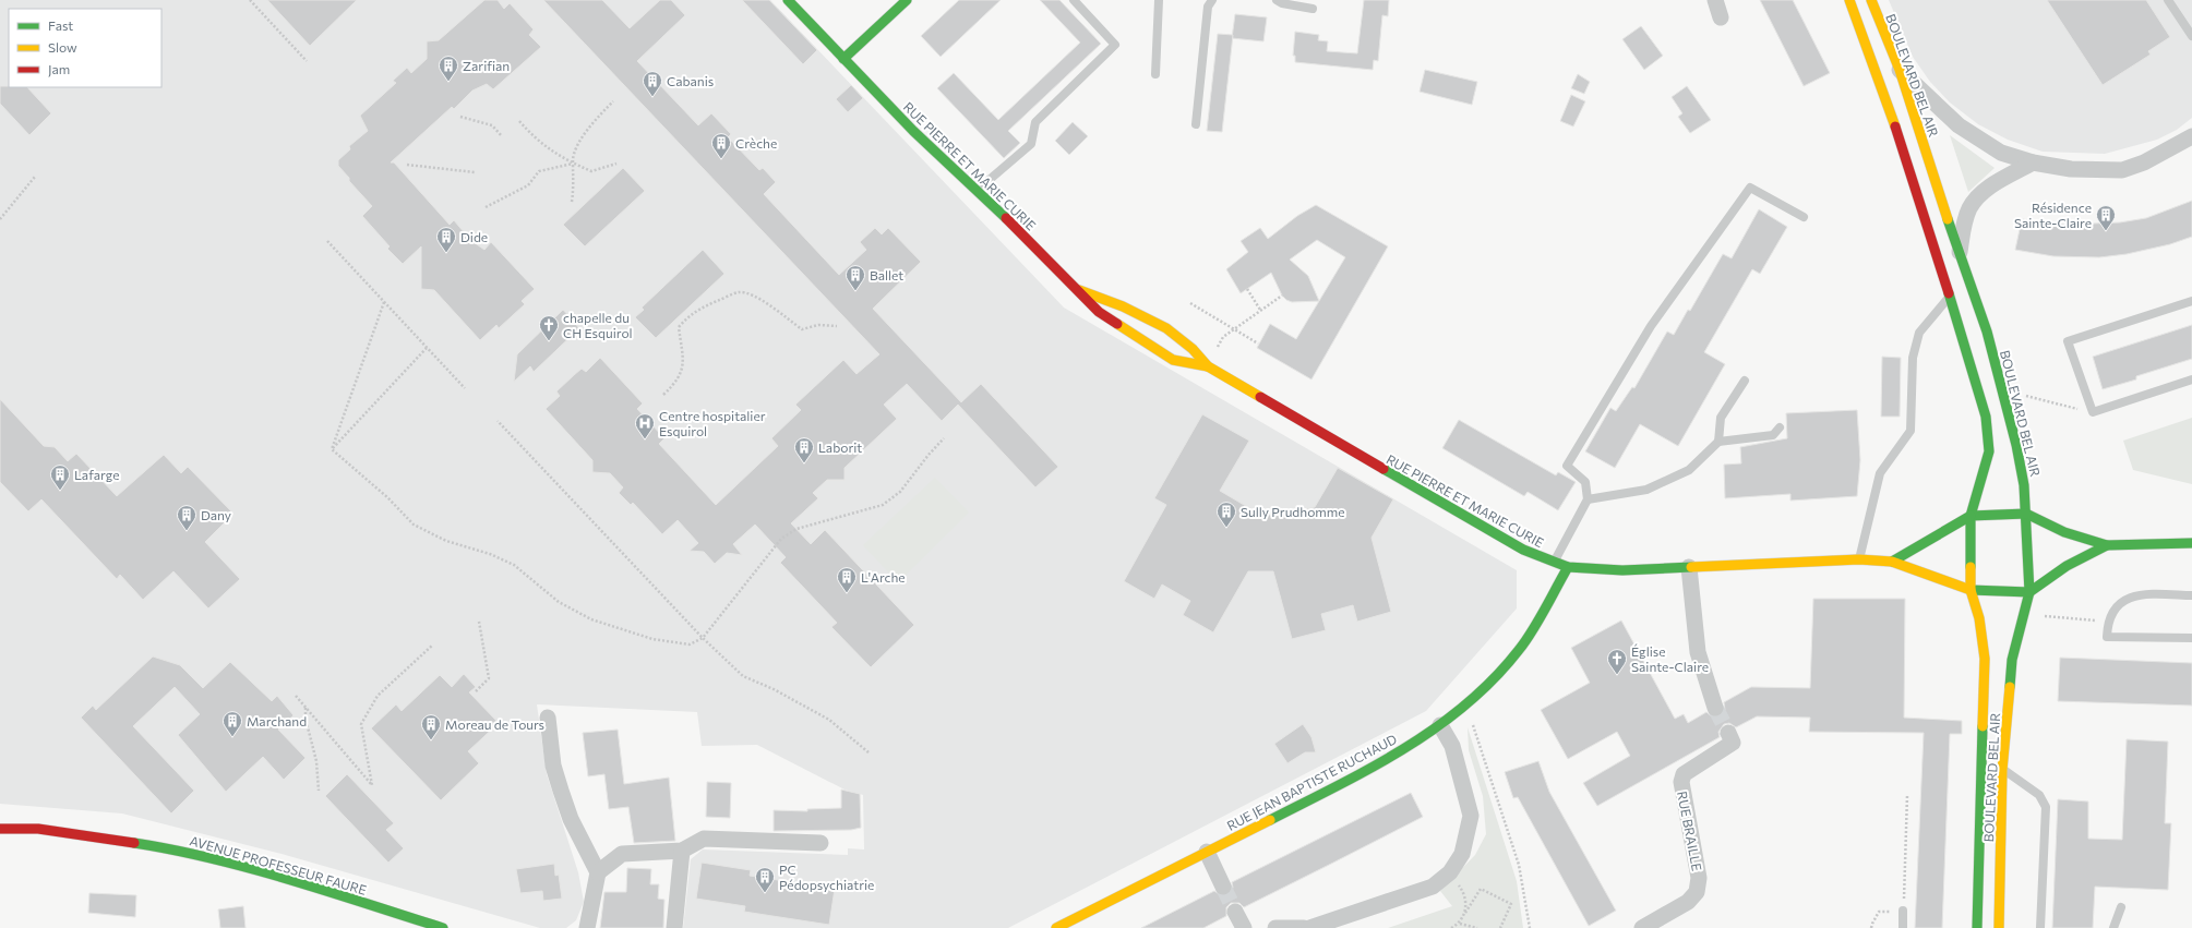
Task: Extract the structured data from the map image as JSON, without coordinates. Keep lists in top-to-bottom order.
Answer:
{
  "streets": {
    "main road": [
      "BOULEVARD BEL AIR",
      "RUE PIERRE ET MARIE CURIE",
      "RUE JEAN BAPTISTE RUCHAUD",
      "AVENUE PROFESSEUR FAURE"
    ],
    "street": ["RUE BRAILLE"]
  },
  "crossings": [
    ["BOULEVARD BEL AIR", "RUE PIERRE ET MARIE CURIE"],
    ["RUE PIERRE ET MARIE CURIE", "RUE JEAN BAPTISTE RUCHAUD"]
  ],
  "places": {
    "building": [
      "Zarifian",
      "Cabanis",
      "Crèche",
      "Résidence Sainte-Claire",
      "Dide",
      "Ballet",
      "Laborit",
      "Lafarge",
      "Sully Prudhomme",
      "Dany",
      "L'Arche",
      "Marchand",
      "Moreau de Tours",
      "PC Pédopsychiatrie"
    ],
    "church": ["chapelle du CH Esquirol", "Église Sainte-Claire"],
    "hospital": ["Centre hospitalier Esquirol"]
  },
  "legend": ["Fast", "Slow", "Jam"]
}
